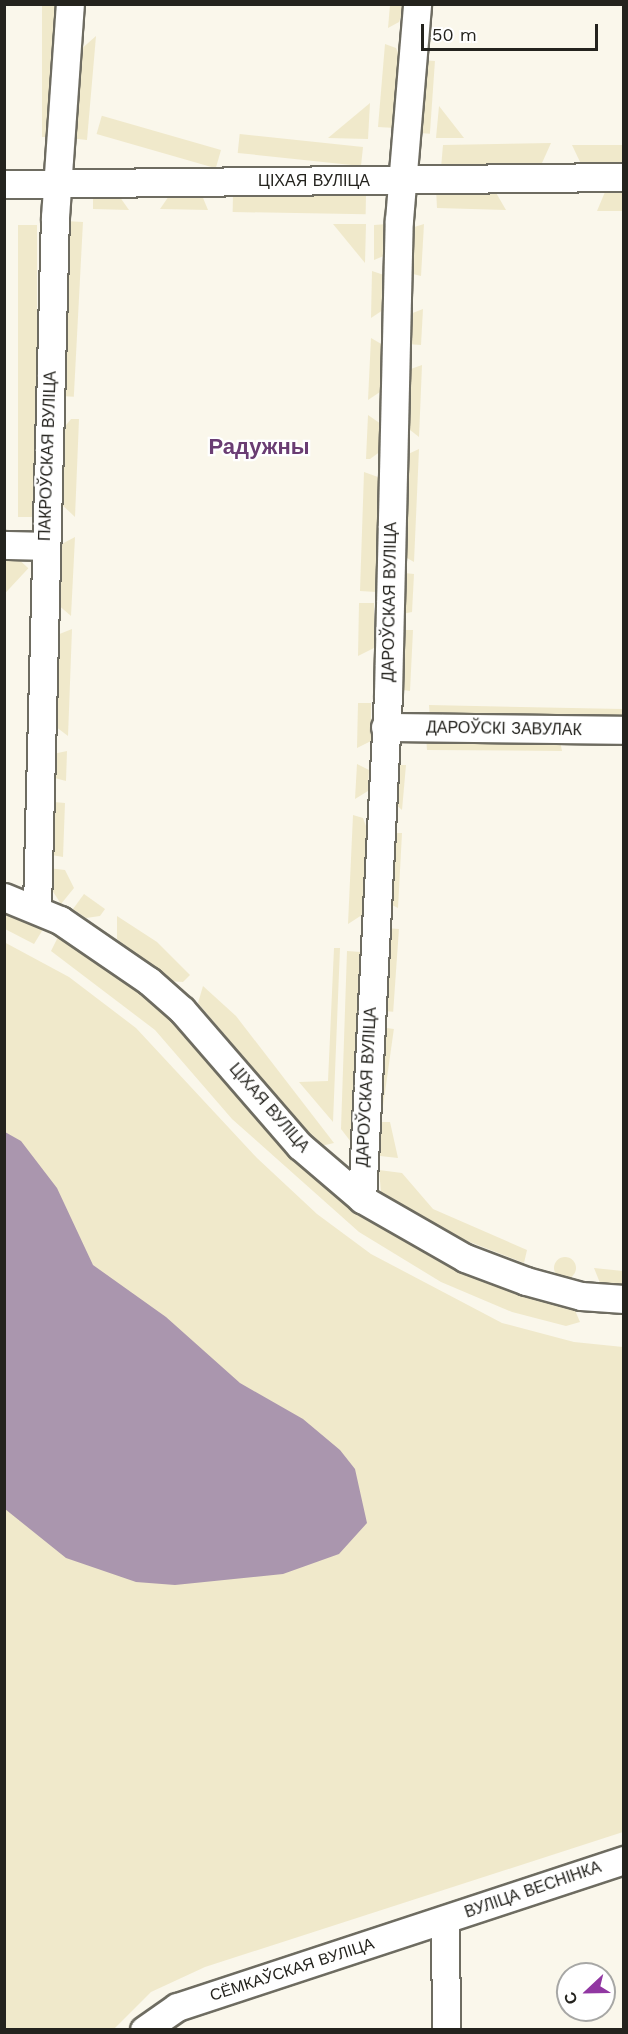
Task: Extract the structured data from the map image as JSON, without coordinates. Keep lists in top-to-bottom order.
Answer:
{
  "streets": {
    "street": [
      "ЦІХАЯ ВУЛІЦА",
      "ПАКРОЎСКАЯ ВУЛІЦА",
      "ДАРОЎСКАЯ ВУЛІЦА",
      "ДАРОЎСКІ ЗАВУЛАК",
      "ВУЛІЦА ВЕСНІНКА",
      "СЁМКАЎСКАЯ ВУЛІЦА"
    ]
  },
  "crossings": [
    ["ЦІХАЯ ВУЛІЦА", "ПАКРОЎСКАЯ ВУЛІЦА"],
    ["ЦІХАЯ ВУЛІЦА", "ДАРОЎСКАЯ ВУЛІЦА"],
    ["ДАРОЎСКАЯ ВУЛІЦА", "ДАРОЎСКІ ЗАВУЛАК"],
    ["ВУЛІЦА ВЕСНІНКА", "СЁМКАЎСКАЯ ВУЛІЦА"]
  ],
  "districts": ["Радужны"],
  "scale_bar": "50 m",
  "north": "left"
}
